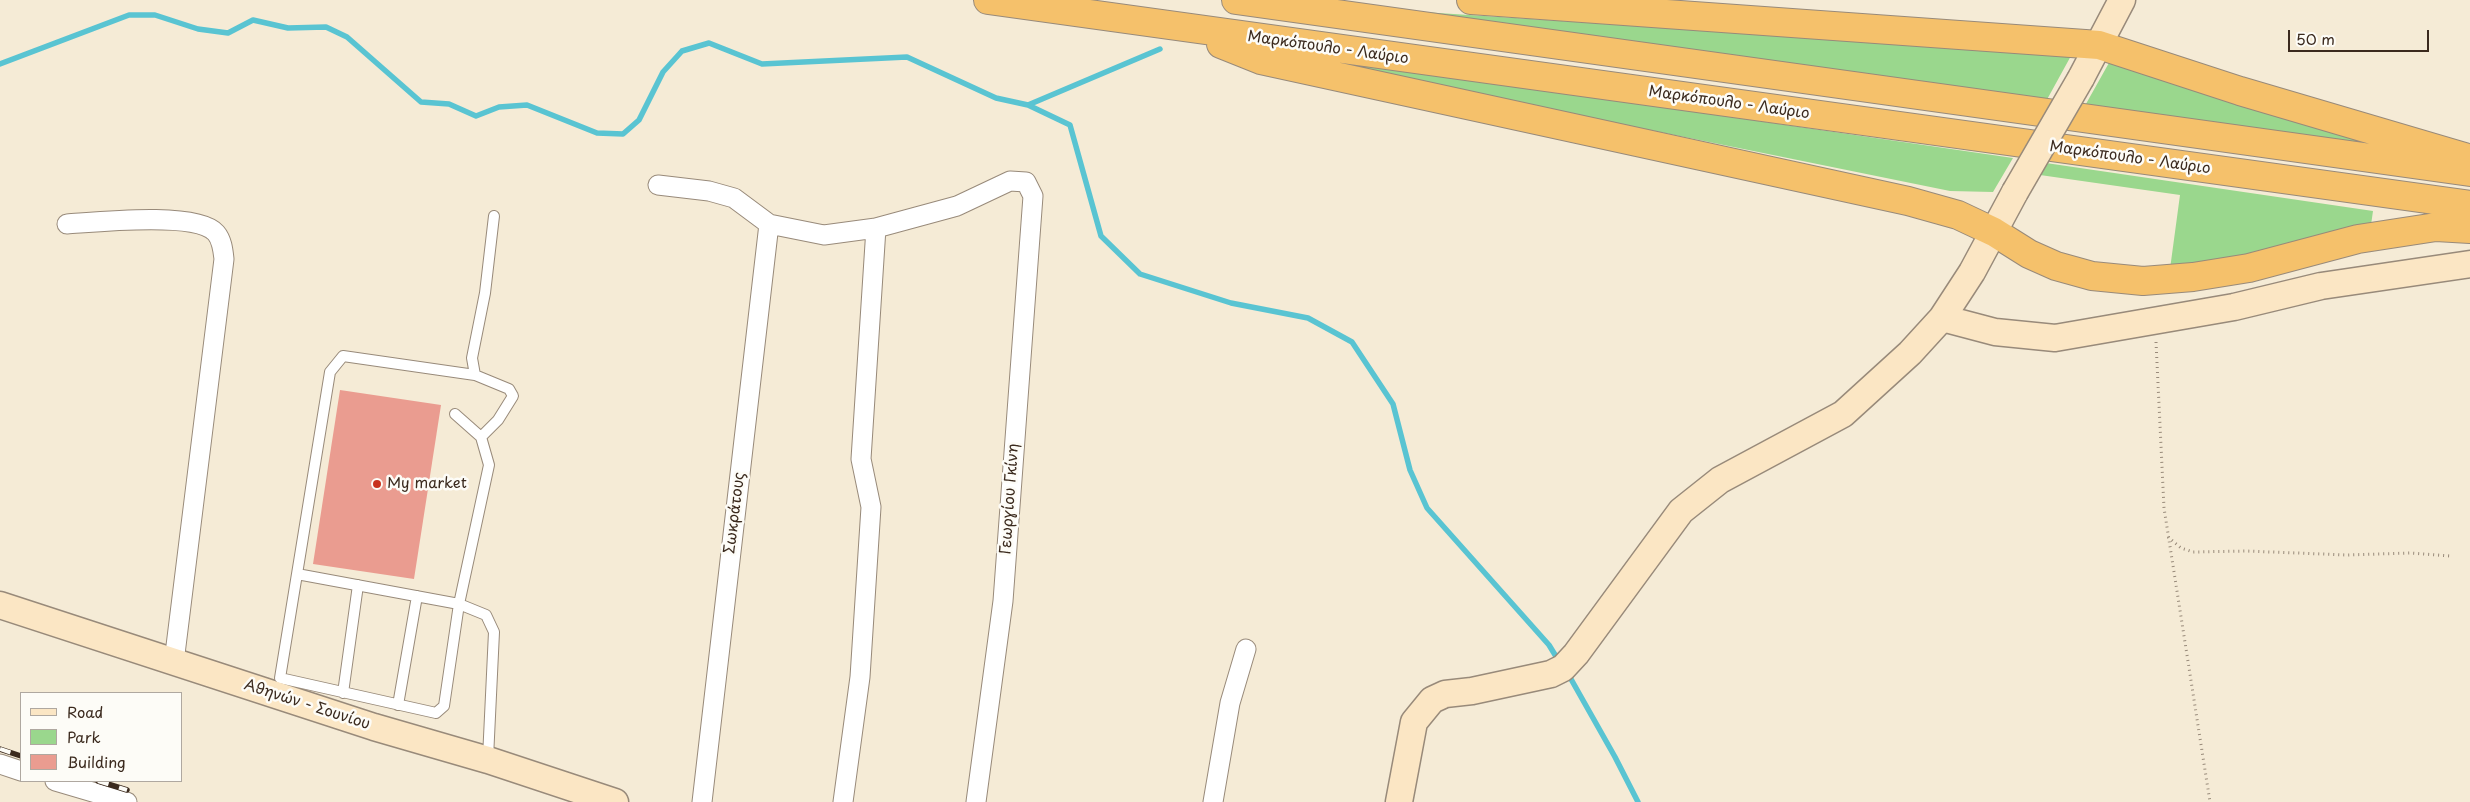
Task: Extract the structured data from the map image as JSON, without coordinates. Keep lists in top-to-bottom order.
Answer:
{
  "streets": {
    "highway": ["Μαρκόπουλο - Λαύριο"],
    "main road": ["Αθηνών - Σουνίου"],
    "street": ["Γεωργίου Γκίνη", "Σωκράτους"]
  },
  "places": ["My market"],
  "legend": ["Road", "Park", "Building"],
  "scale_bar": "50 m"
}
